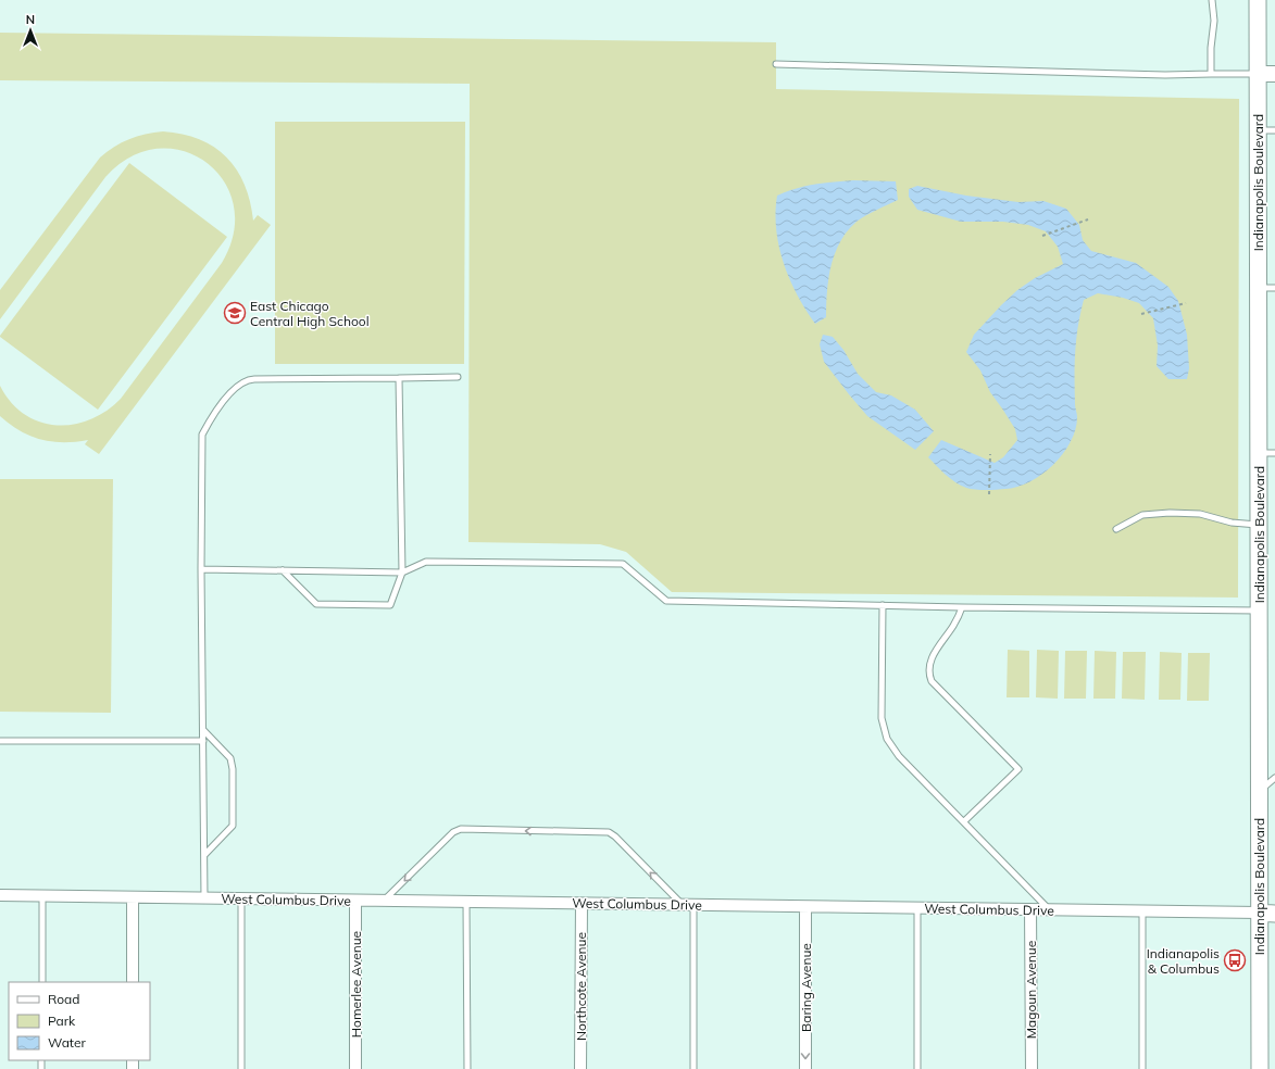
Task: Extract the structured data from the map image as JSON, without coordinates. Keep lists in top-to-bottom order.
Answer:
{
  "streets": {
    "main road": ["Indianapolis Boulevard"],
    "street": [
      "West Columbus Drive",
      "Homerlee Avenue",
      "Northcote Avenue",
      "Baring Avenue",
      "Magoun Avenue"
    ]
  },
  "crossings": [
    ["Indianapolis Boulevard", "West Columbus Drive"],
    ["West Columbus Drive", "Homerlee Avenue"],
    ["West Columbus Drive", "Northcote Avenue"],
    ["West Columbus Drive", "Baring Avenue"],
    ["West Columbus Drive", "Magoun Avenue"]
  ],
  "one_way": ["Baring Avenue"],
  "places": {
    "school or university": ["East Chicago Central High School"],
    "bus stop": ["Indianapolis & Columbus"]
  },
  "legend": ["Road", "Park", "Water"],
  "north": "top"
}
